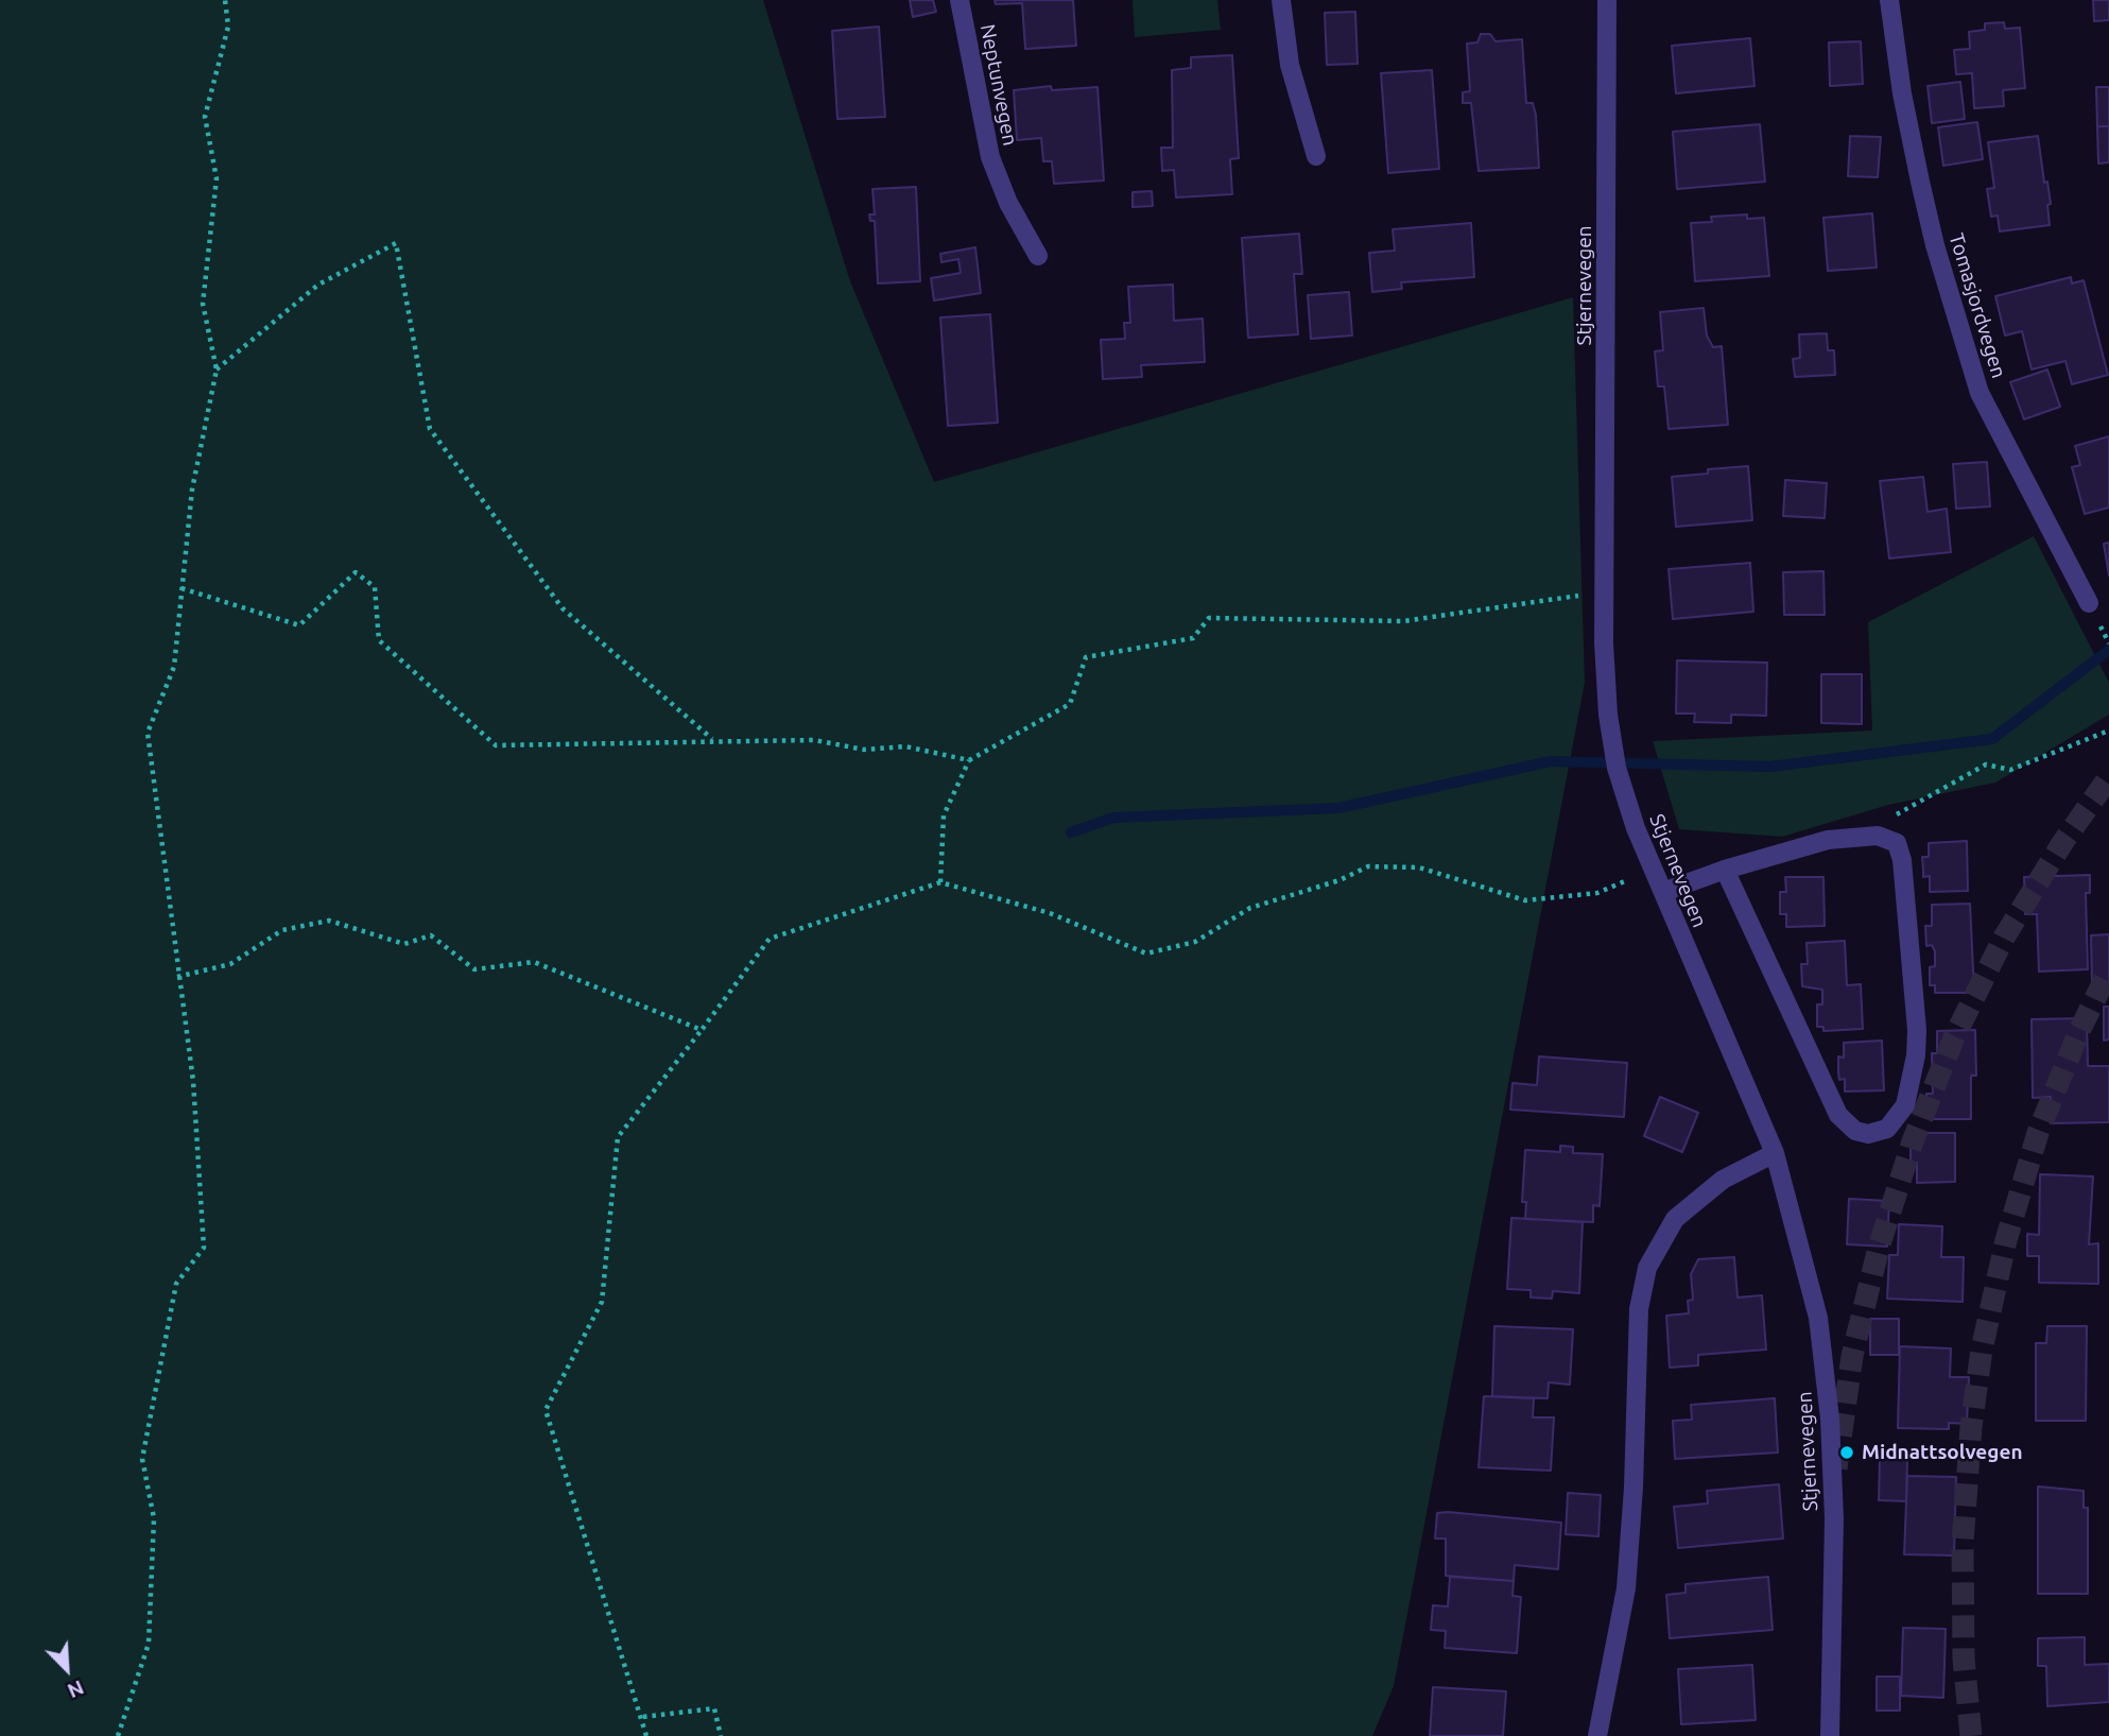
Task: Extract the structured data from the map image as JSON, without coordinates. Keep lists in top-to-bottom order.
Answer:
{
  "streets": {
    "street": ["Neptunvegen", "Stjernevegen", "Tomasjordvegen"]
  },
  "places": ["Midnattsolvegen"],
  "north": "bottom right"
}
